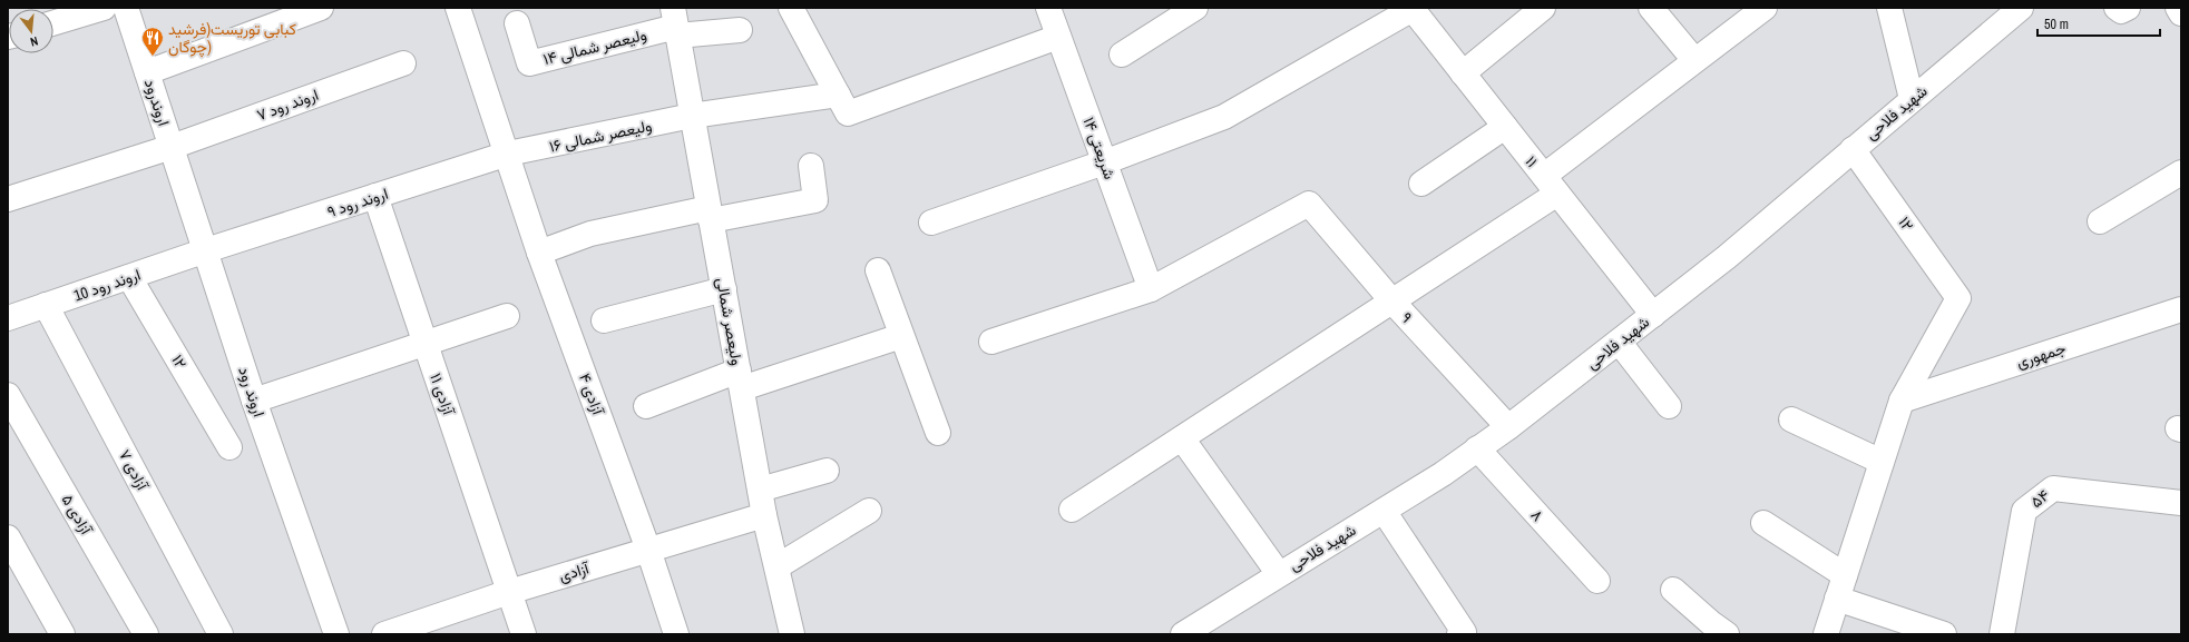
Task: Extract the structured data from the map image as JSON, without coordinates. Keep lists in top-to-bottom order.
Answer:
{
  "streets": {
    "street": [
      "ولیعصر شمالی ۱۴",
      "اروندرود",
      "اروند رود ۷",
      "شهید فلاحی",
      "ولیعصر شمالی ۱۶",
      "شریعتی ۱۴",
      "۱۱",
      "اروند رود ۹",
      "۱۲",
      "اروند رود 10",
      "۹",
      "ولیعصر شمالی",
      "جمهوری",
      "اروند رود",
      "آزادی ۱۱",
      "آزادی ۴",
      "آزادی ۷",
      "۵۴",
      "آزادی ۵",
      "۸",
      "آزادی"
    ]
  },
  "crossings": [
    ["ولیعصر شمالی ۱۴", "ولیعصر شمالی"],
    ["اروندرود", "اروند رود ۷"],
    ["اروندرود", "اروند رود"],
    ["اروند رود ۷", "اروند رود"],
    ["شهید فلاحی", "۱۱"],
    ["شهید فلاحی", "۱۲"],
    ["شهید فلاحی", "۹"],
    ["شهید فلاحی", "۸"],
    ["ولیعصر شمالی ۱۶", "اروند رود ۹"],
    ["ولیعصر شمالی ۱۶", "ولیعصر شمالی"],
    ["ولیعصر شمالی ۱۶", "آزادی ۴"],
    ["شریعتی ۱۴", "۹"],
    ["اروند رود ۹", "اروند رود 10"],
    ["اروند رود ۹", "اروند رود"],
    ["اروند رود ۹", "آزادی ۱۱"],
    ["اروند رود ۹", "آزادی ۴"],
    ["۱۲", "اروند رود 10"],
    ["۱۲", "جمهوری"],
    ["اروند رود 10", "اروند رود"],
    ["اروند رود 10", "آزادی ۷"],
    ["ولیعصر شمالی", "آزادی"],
    ["آزادی ۱۱", "آزادی"],
    ["آزادی ۴", "آزادی"]
  ],
  "places": {
    "restaurant": ["کبابی توریست(فرشید چوگان)"]
  },
  "scale_bar": "50 m",
  "north": "bottom"
}
